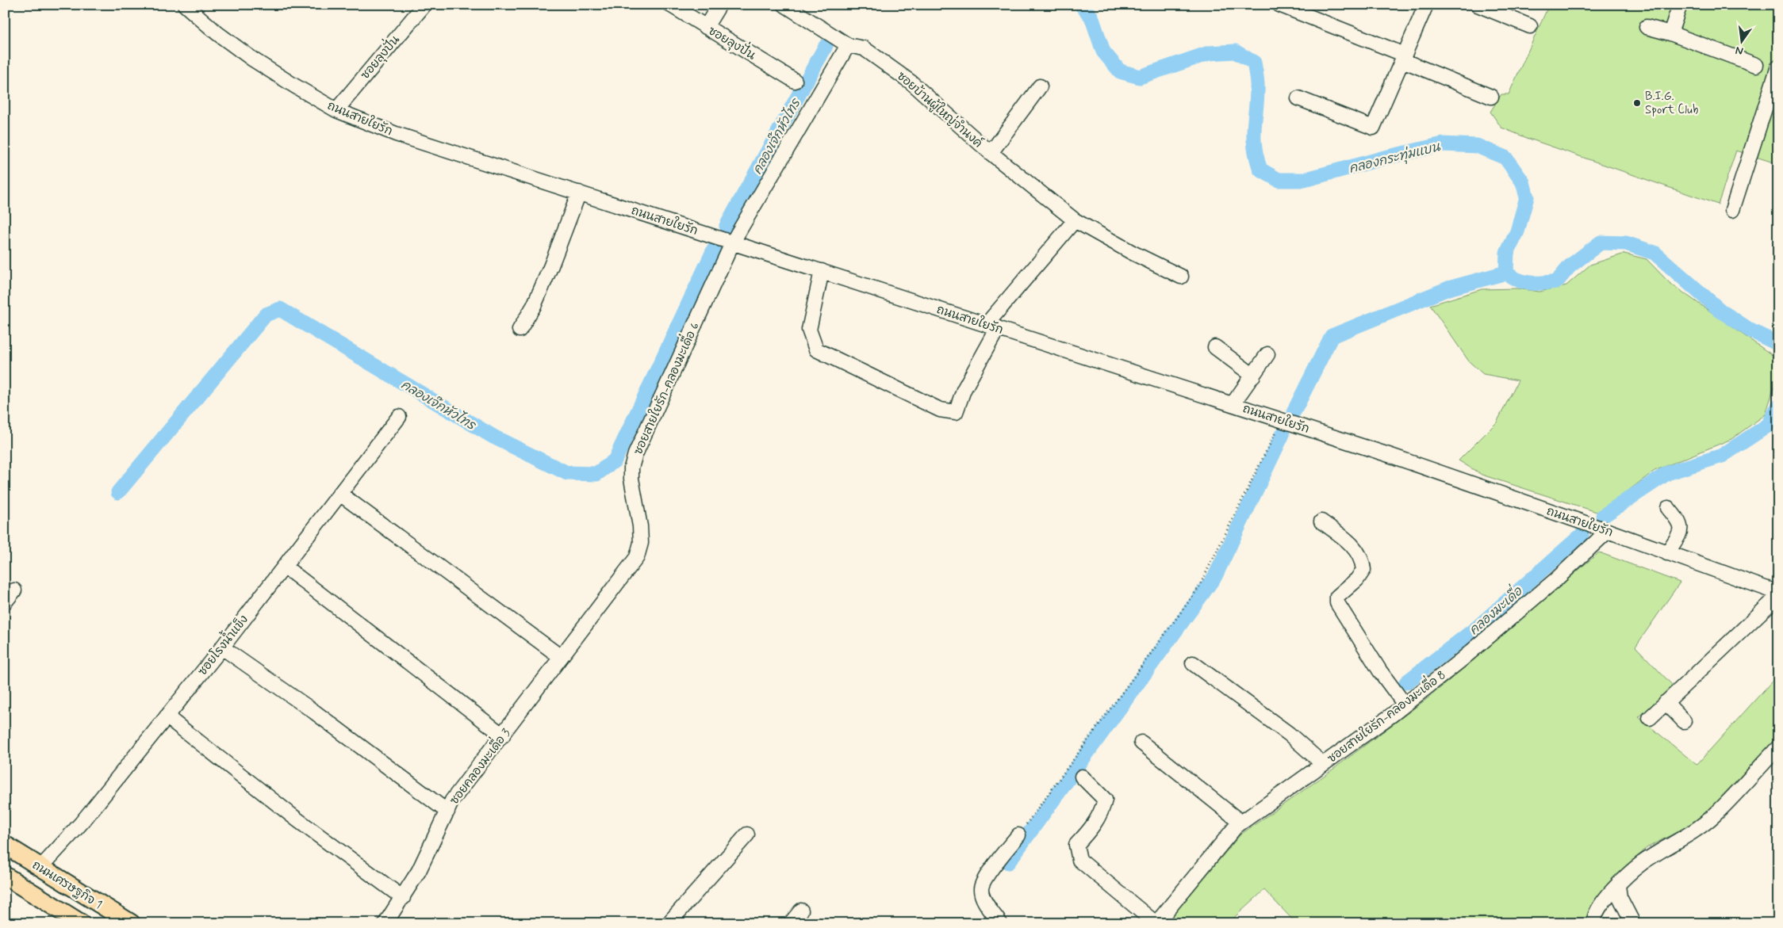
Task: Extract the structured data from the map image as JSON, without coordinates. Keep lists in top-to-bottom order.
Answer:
{
  "streets": {
    "main road": ["ถนนเศรษฐกิจ 1"],
    "street": [
      "ซอยลุงปั่น",
      "ซอยบ้านผู้ใหญ่จำนงค์",
      "ถนนสายใยรัก",
      "ซอยสายใยรัก-คลองมะเดื่อ 6",
      "ซอยโรงน้ำแข็ง",
      "ซอยสายใยรัก-คลองมะเดื่อ 8",
      "ซอยคลองมะเดื่อ 3"
    ]
  },
  "crossings": [
    ["ซอยลุงปั่น", "ถนนสายใยรัก"],
    ["ถนนสายใยรัก", "ซอยสายใยรัก-คลองมะเดื่อ 6"],
    ["ถนนสายใยรัก", "ซอยสายใยรัก-คลองมะเดื่อ 8"],
    ["ซอยสายใยรัก-คลองมะเดื่อ 6", "ซอยคลองมะเดื่อ 3"],
    ["ซอยโรงน้ำแข็ง", "ถนนเศรษฐกิจ 1"]
  ],
  "water": ["คลองเจ๊กหัวไทร", "คลองกระทุ่มแบน", "คลองมะเดื่อ"],
  "places": ["B.I.G. Sport Club"],
  "north": "bottom"
}
